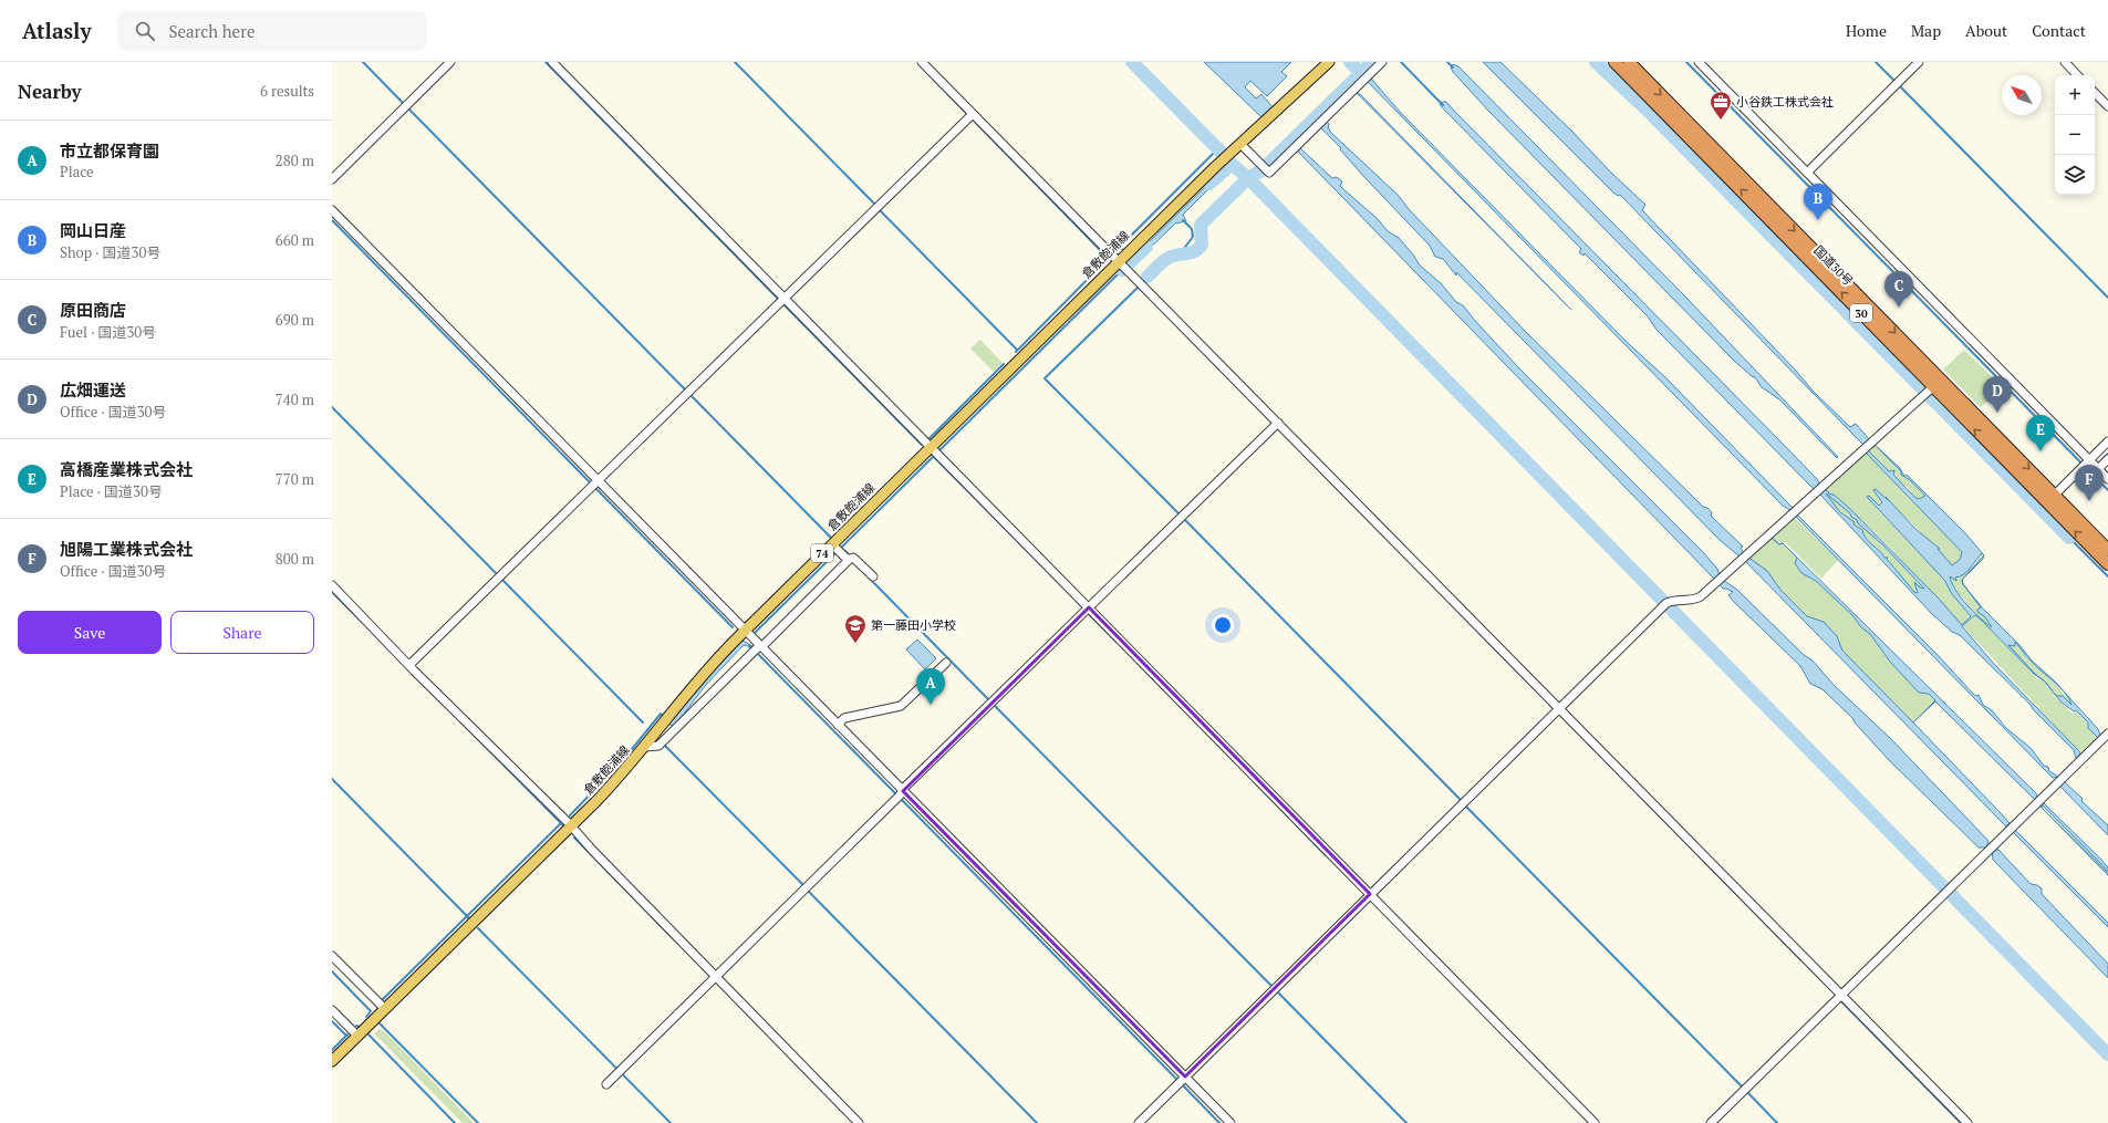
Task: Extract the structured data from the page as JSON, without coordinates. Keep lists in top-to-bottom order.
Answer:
{
  "streets": {
    "highway": ["国道30号", "30"],
    "main road": ["倉敷飽浦線", "74"]
  },
  "places": {
    "office": ["小谷鉄工株式会社"],
    "school or university": ["第一藤田小学校"]
  },
  "north": "top left",
  "page": {
    "header": "Atlasly",
    "search": "Search here",
    "nav": [
      "Home",
      "Map",
      "About",
      "Contact"
    ],
    "heading": ["Nearby", "6 results"],
    "map_buttons": ["+", "−"],
    "list": [
      {
        "mark": "A",
        "name": "市立都保育園",
        "note": "Place",
        "value": "280 m"
      },
      {
        "mark": "B",
        "name": "岡山日産",
        "note": "Shop · 国道30号",
        "value": "660 m"
      },
      {
        "mark": "C",
        "name": "原田商店",
        "note": "Fuel · 国道30号",
        "value": "690 m"
      },
      {
        "mark": "D",
        "name": "広畑運送",
        "note": "Office · 国道30号",
        "value": "740 m"
      },
      {
        "mark": "E",
        "name": "高橋産業株式会社",
        "note": "Place · 国道30号",
        "value": "770 m"
      },
      {
        "mark": "F",
        "name": "旭陽工業株式会社",
        "note": "Office · 国道30号",
        "value": "800 m"
      }
    ],
    "pins": [
      "B",
      "C",
      "D",
      "E",
      "F",
      "A"
    ],
    "buttons": ["Save", "Share"]
  }
}
